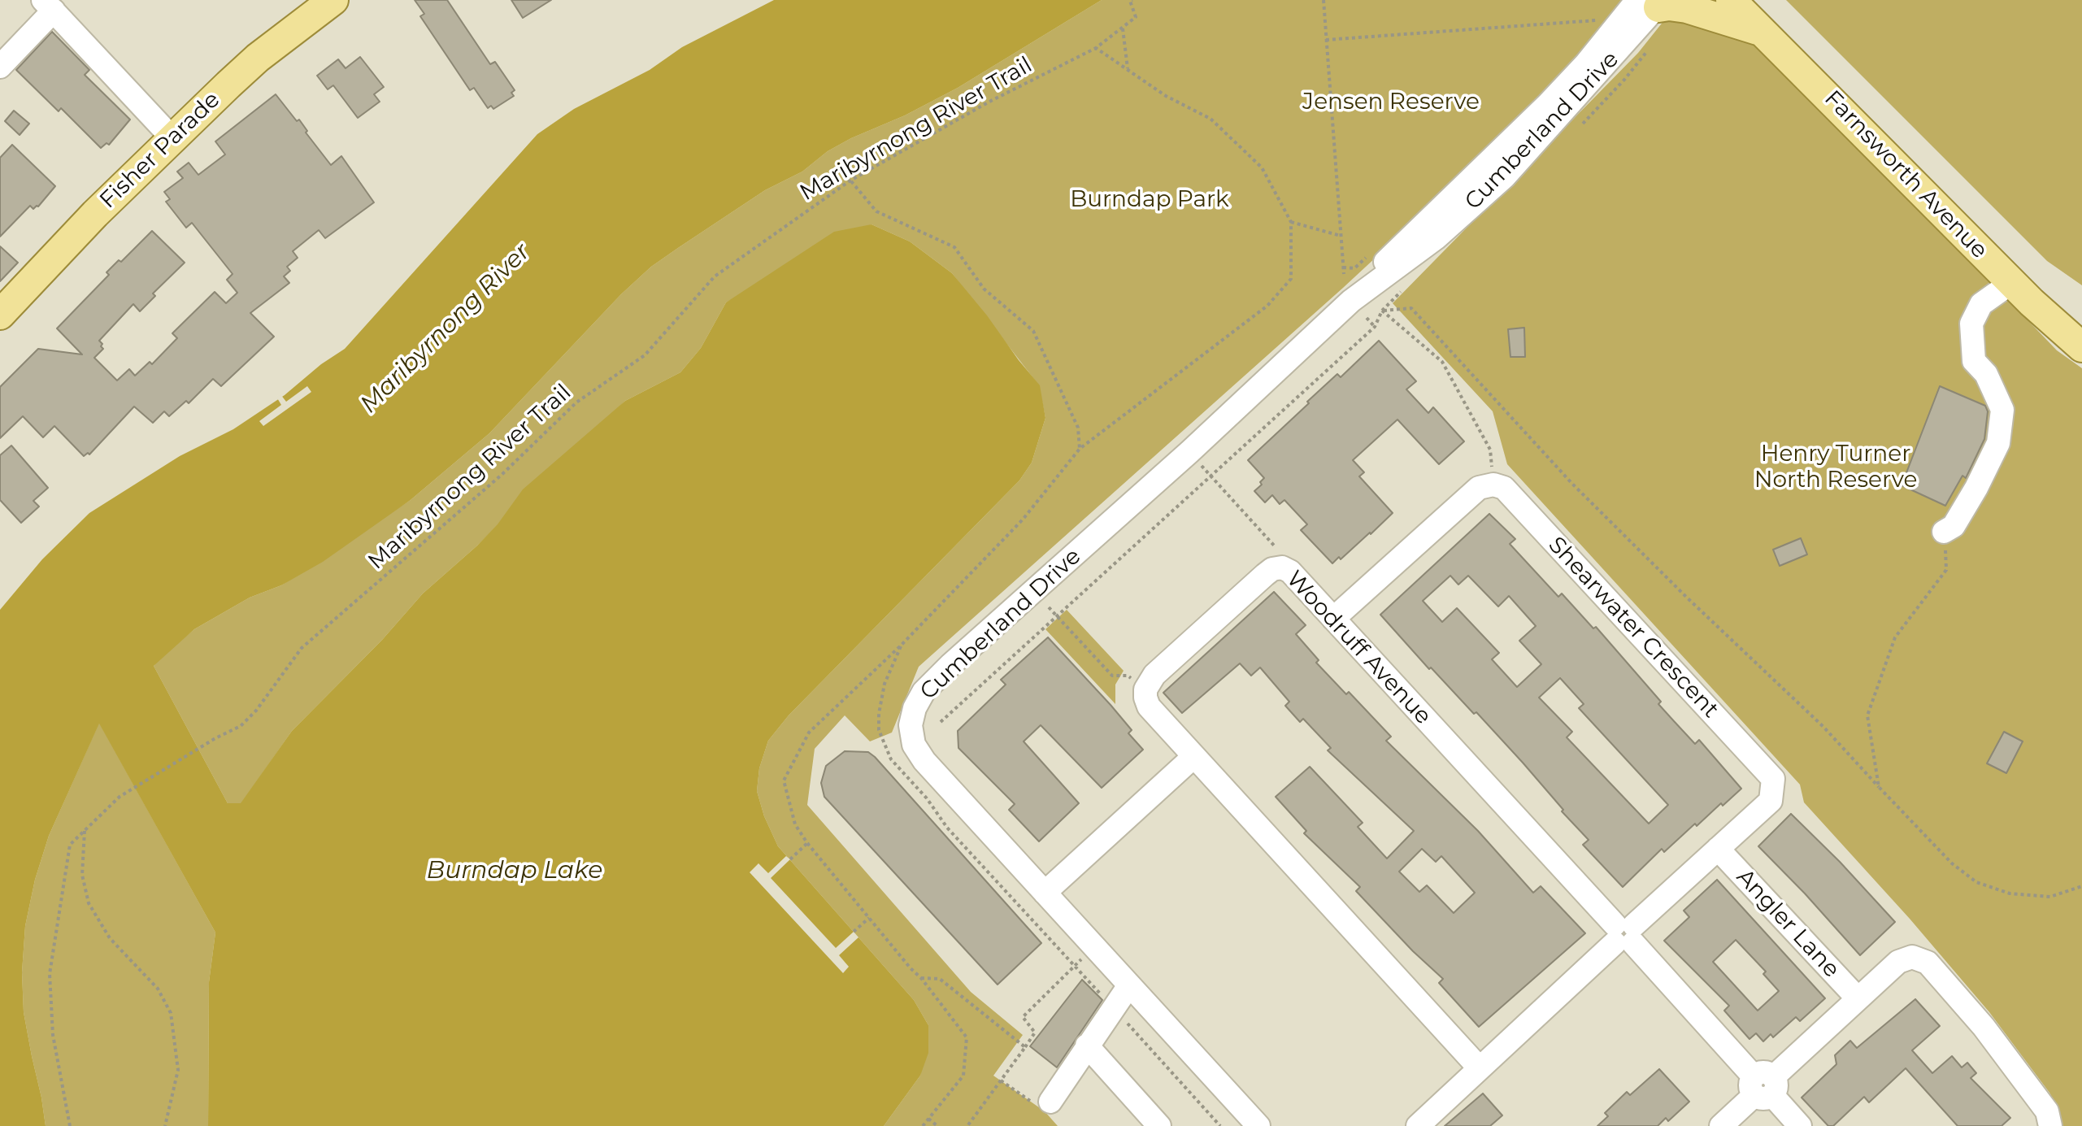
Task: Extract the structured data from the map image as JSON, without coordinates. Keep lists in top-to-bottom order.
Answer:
{
  "streets": {
    "main road": ["Fisher Parade", "Farnsworth Avenue"],
    "street": [
      "Cumberland Drive",
      "Shearwater Crescent",
      "Woodruff Avenue",
      "Angler Lane"
    ],
    "path": ["Maribyrnong River Trail"]
  },
  "crossings": [
    ["Shearwater Crescent", "Woodruff Avenue"],
    ["Shearwater Crescent", "Angler Lane"]
  ],
  "water": ["Maribyrnong River", "Burndap Lake"],
  "parks": ["Jensen Reserve", "Burndap Park", "Henry Turner North Reserve"]
}
